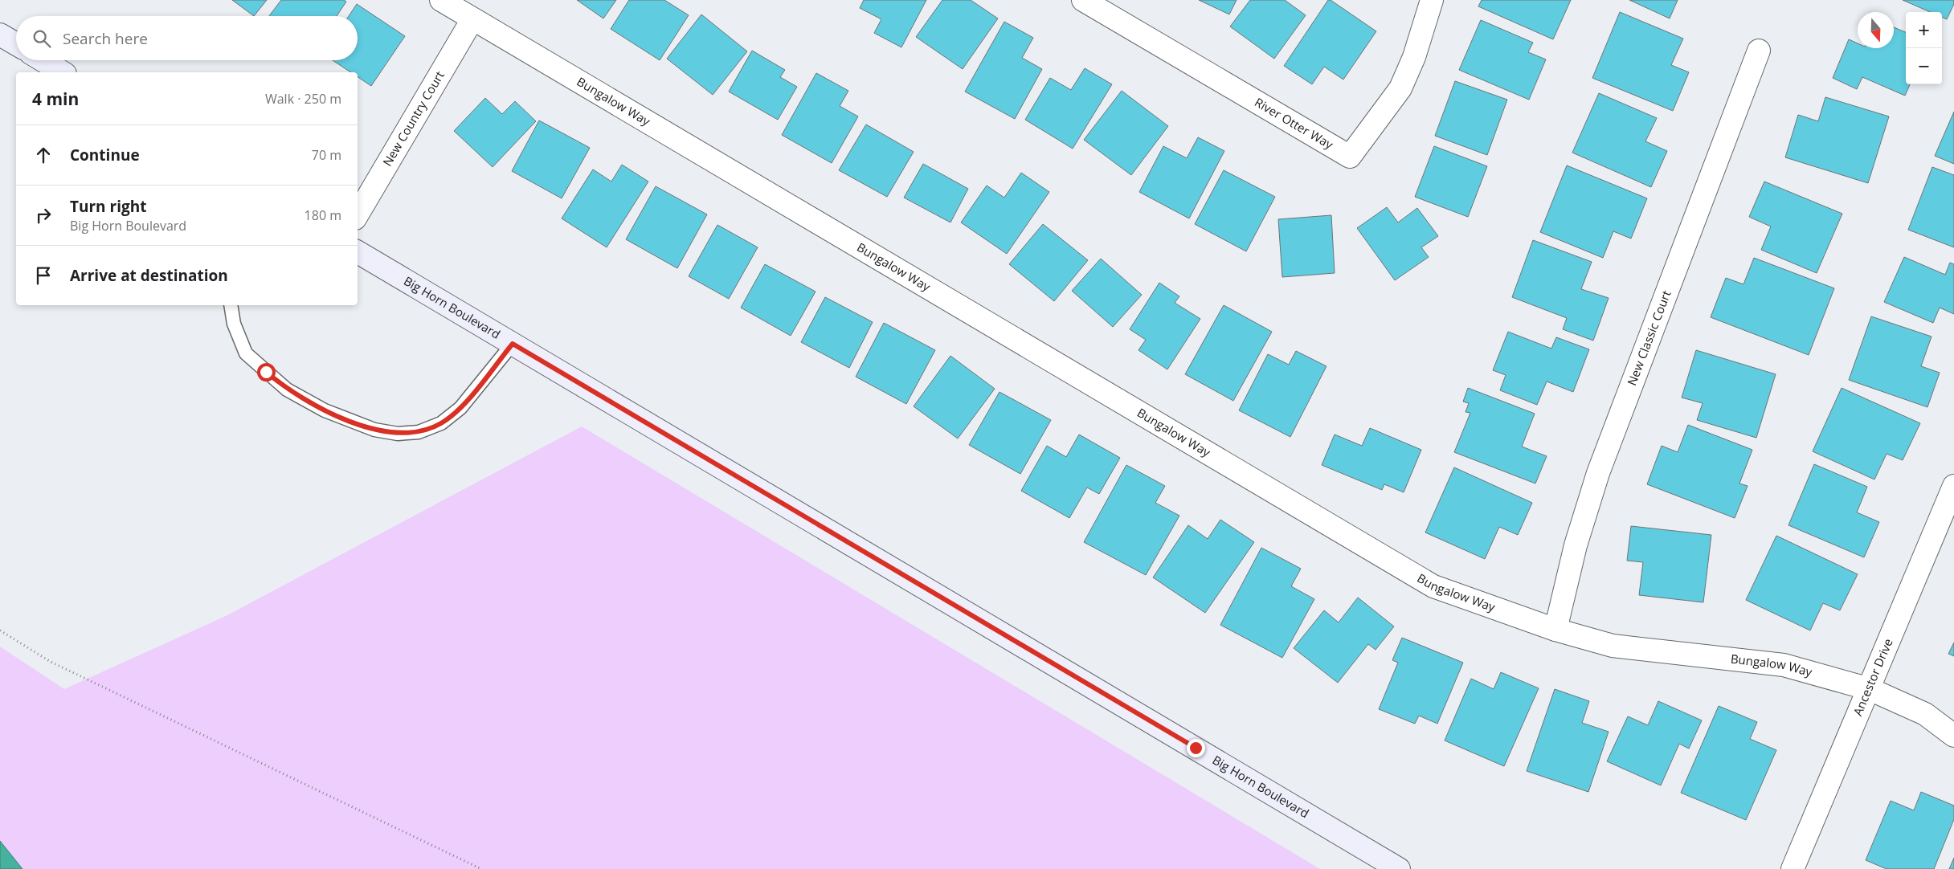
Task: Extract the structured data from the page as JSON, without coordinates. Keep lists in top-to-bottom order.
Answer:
{
  "streets": {
    "main road": ["Big Horn Boulevard"],
    "street": [
      "Bungalow Way",
      "New Country Court",
      "River Otter Way",
      "New Classic Court",
      "Ancestor Drive"
    ]
  },
  "crossings": [
    ["Bungalow Way", "New Country Court"],
    ["Bungalow Way", "New Classic Court"],
    ["Bungalow Way", "Ancestor Drive"]
  ],
  "north": "bottom",
  "page": {
    "map_buttons": ["+", "−"],
    "search": "Search here",
    "heading": ["4 min", "Walk · 250 m"],
    "list": [
      ["Continue", "70 m"],
      ["Turn right", "Big Horn Boulevard", "180 m"],
      "Arrive at destination"
    ]
  }
}
